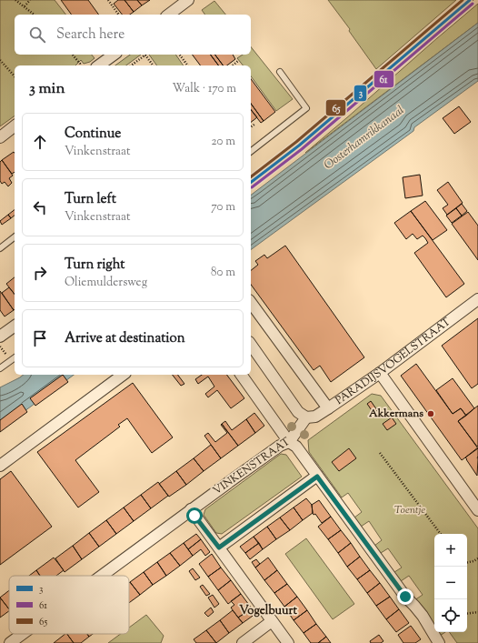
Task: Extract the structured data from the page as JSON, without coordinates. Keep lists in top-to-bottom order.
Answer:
{
  "streets": {
    "street": ["PARADIJSVOGELSTRAAT", "VINKENSTRAAT"]
  },
  "crossings": [
    ["PARADIJSVOGELSTRAAT", "VINKENSTRAAT"]
  ],
  "districts": ["Vogelbuurt"],
  "water": ["Oosterhamrikkanaal"],
  "parks": ["Toentje"],
  "places": ["Akkermans"],
  "lines": ["transit line 3", "transit line 65", "transit line 61"],
  "legend": ["3", "61", "65"],
  "page": {
    "search": "Search here",
    "heading": ["3 min", "Walk · 170 m"],
    "list": [
      ["Continue", "Vinkenstraat", "20 m"],
      ["Turn left", "Vinkenstraat", "70 m"],
      ["Turn right", "Oliemuldersweg", "80 m"],
      "Arrive at destination"
    ],
    "map_buttons": ["+", "−"]
  }
}
